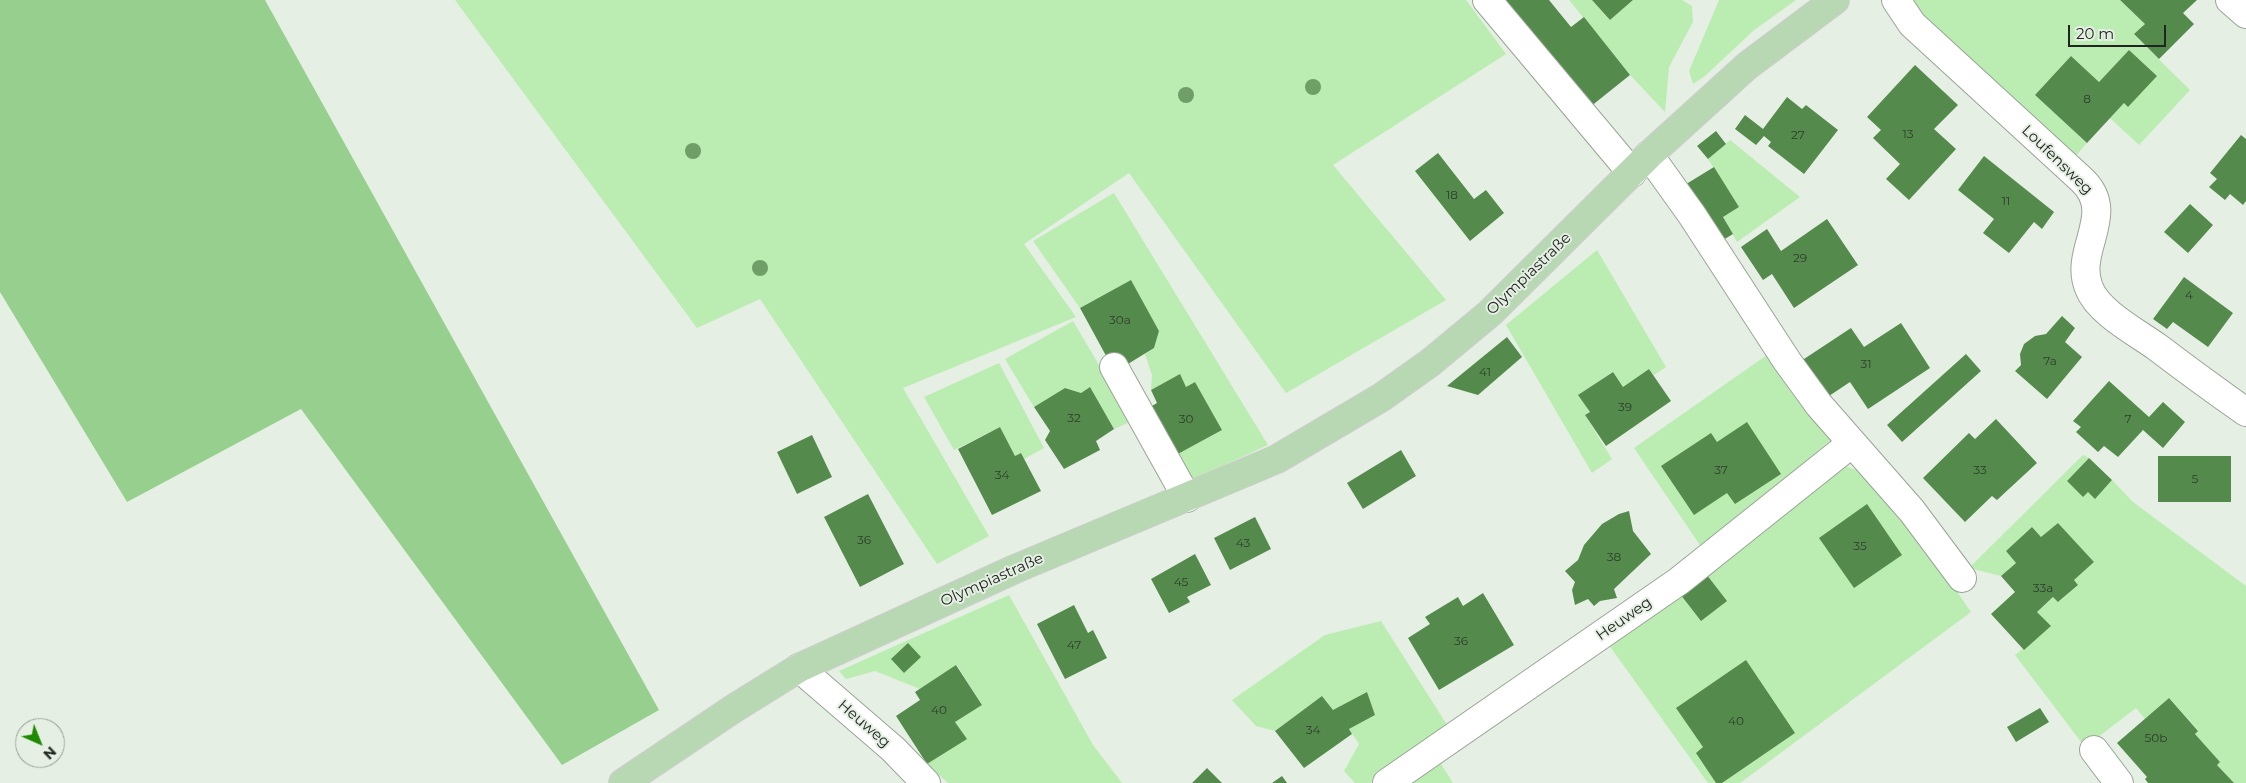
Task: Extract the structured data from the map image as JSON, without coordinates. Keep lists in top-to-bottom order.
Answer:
{
  "streets": {
    "main road": ["Olympiastraße"],
    "street": ["Loufensweg", "Heuweg"]
  },
  "crossings": [
    ["Olympiastraße", "Heuweg"]
  ],
  "house_numbers": [
    "8",
    "13",
    "27",
    "18",
    "11",
    "29",
    "4",
    "30a",
    "7a",
    "31",
    "41",
    "39",
    "32",
    "30",
    "7",
    "37",
    "33",
    "34",
    "5",
    "36",
    "43",
    "35",
    "38",
    "45",
    "33a",
    "36",
    "47",
    "40",
    "40",
    "34",
    "50b"
  ],
  "scale_bar": "20 m",
  "north": "bottom right"
}
